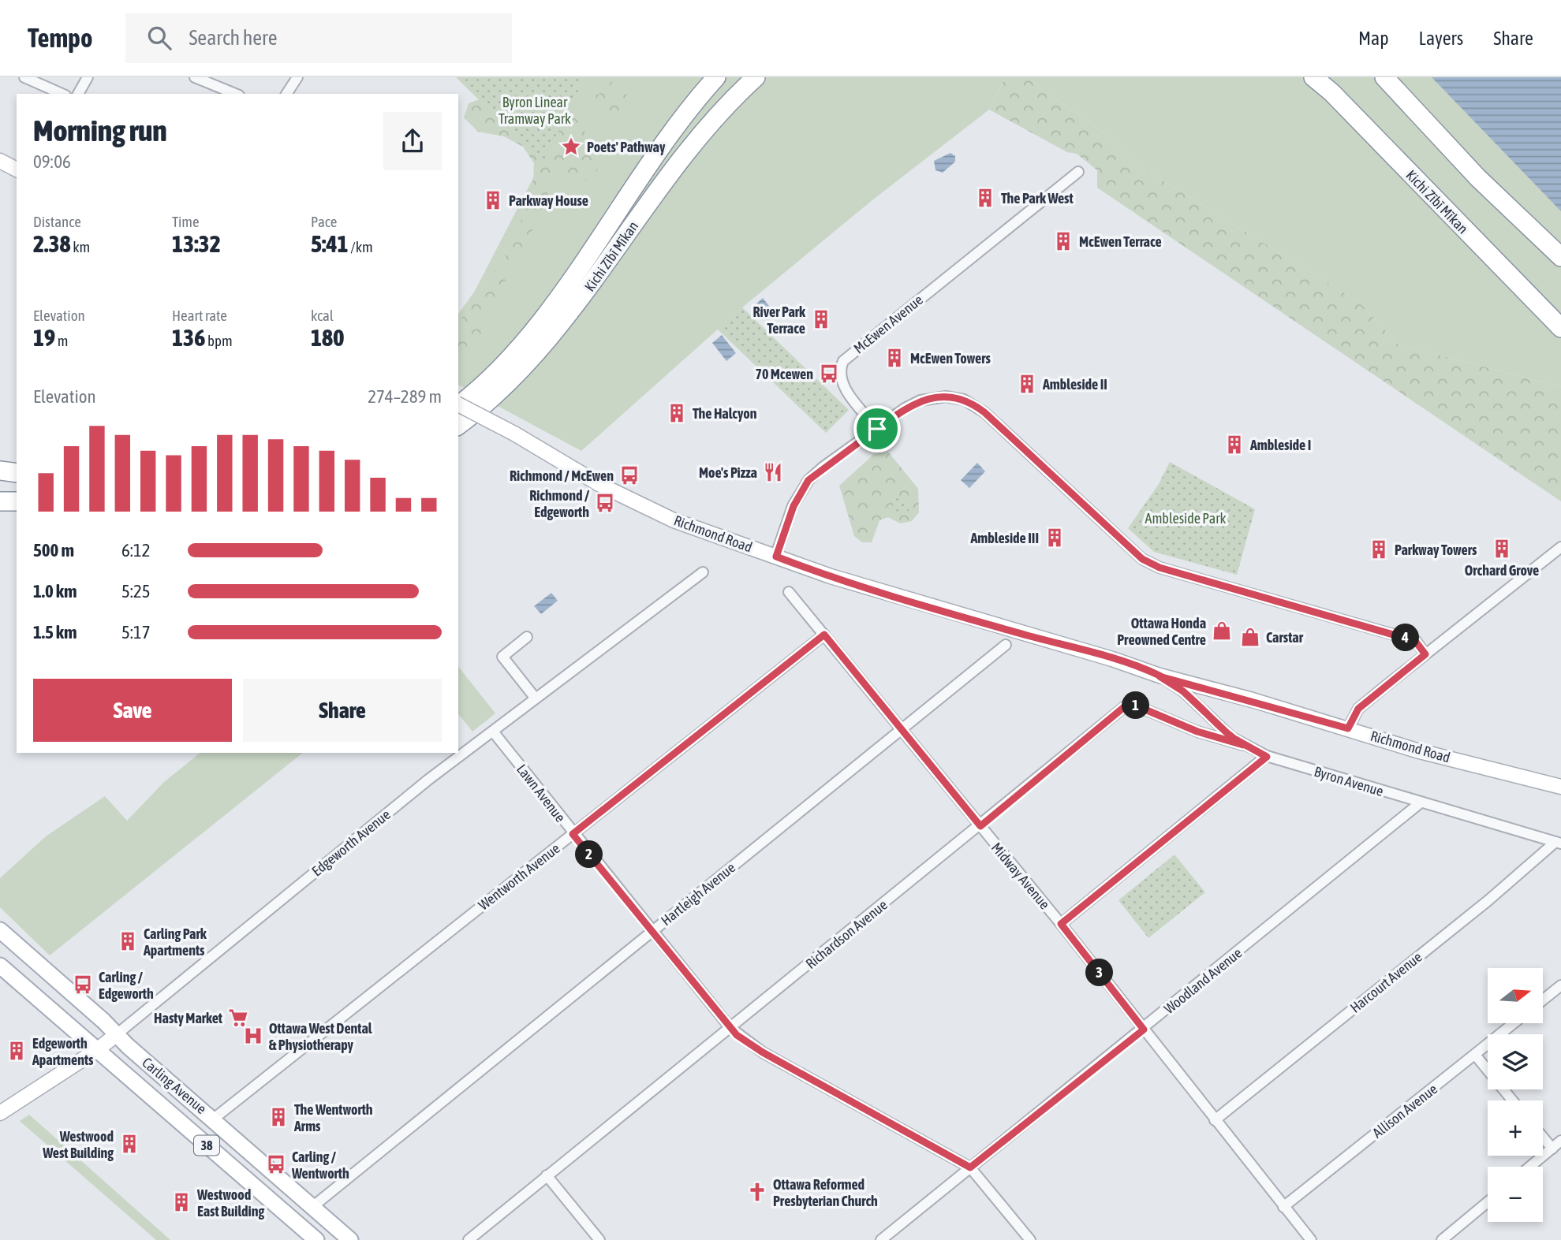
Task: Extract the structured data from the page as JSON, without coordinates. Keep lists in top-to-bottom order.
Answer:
{
  "streets": {
    "highway": ["Kichi Zībī Mīkan"],
    "main road": [
      "Richmond Road",
      "Edgeworth Avenue",
      "Carling Avenue",
      "38"
    ],
    "street": [
      "McEwen Avenue",
      "Byron Avenue",
      "Lawn Avenue",
      "Midway Avenue",
      "Wentworth Avenue",
      "Hartleigh Avenue",
      "Richardson Avenue",
      "Woodland Avenue",
      "Harcourt Avenue",
      "Allison Avenue"
    ]
  },
  "crossings": [
    ["Richmond Road", "Byron Avenue"],
    ["Byron Avenue", "Richardson Avenue"],
    ["Byron Avenue", "Woodland Avenue"],
    ["Byron Avenue", "Harcourt Avenue"],
    ["Lawn Avenue", "Edgeworth Avenue"],
    ["Lawn Avenue", "Wentworth Avenue"],
    ["Lawn Avenue", "Hartleigh Avenue"],
    ["Lawn Avenue", "Richardson Avenue"],
    ["Lawn Avenue", "Woodland Avenue"],
    ["Edgeworth Avenue", "Carling Avenue"],
    ["Midway Avenue", "Wentworth Avenue"],
    ["Midway Avenue", "Hartleigh Avenue"],
    ["Midway Avenue", "Richardson Avenue"],
    ["Midway Avenue", "Woodland Avenue"],
    ["Midway Avenue", "Harcourt Avenue"],
    ["Midway Avenue", "Allison Avenue"],
    ["Wentworth Avenue", "Carling Avenue"],
    ["Hartleigh Avenue", "Carling Avenue"]
  ],
  "parks": ["Byron Linear Tramway Park", "Ambleside Park"],
  "places": {
    "place": ["Poets' Pathway"],
    "building": [
      "The Park West",
      "Parkway House",
      "McEwen Terrace",
      "River Park Terrace",
      "McEwen Towers",
      "Ambleside II",
      "The Halcyon",
      "Ambleside I",
      "Ambleside III",
      "Orchard Grove",
      "Parkway Towers",
      "Carling Park Apartments",
      "Edgeworth Apartments",
      "The Wentworth Arms",
      "Westwood West Building",
      "Westwood East Building"
    ],
    "bus stop": [
      "70 Mcewen",
      "Richmond / McEwen",
      "Richmond / Edgeworth",
      "Carling / Edgeworth",
      "Carling / Wentworth"
    ],
    "restaurant": ["Moe's Pizza"],
    "shop": ["Ottawa Honda Preowned Centre", "Carstar"],
    "supermarket": ["Hasty Market"],
    "hospital": ["Ottawa West Dental & Physiotherapy"],
    "church": ["Ottawa Reformed Presbyterian Church"]
  },
  "north": "right",
  "page": {
    "header": "Tempo",
    "search": "Search here",
    "nav": ["Map", "Layers", "Share"],
    "heading": ["Morning run", "09:06"],
    "stats": [
      ["Distance", "2.38 km"],
      ["Time", "13:32"],
      ["Pace", "5:41 /km"],
      ["Elevation", "19 m"],
      ["Heart rate", "136 bpm"],
      ["kcal", "180"]
    ],
    "chart": ["Elevation", "274–289 m"],
    "list": [
      {
        "name": "500 m",
        "note": "6:12"
      },
      {
        "name": "1.0 km",
        "note": "5:25"
      },
      {
        "name": "1.5 km",
        "note": "5:17"
      }
    ],
    "pins": [
      "4",
      "1",
      "2",
      "3"
    ],
    "buttons": ["Save", "Share"],
    "map_buttons": ["+", "−"]
  }
}
